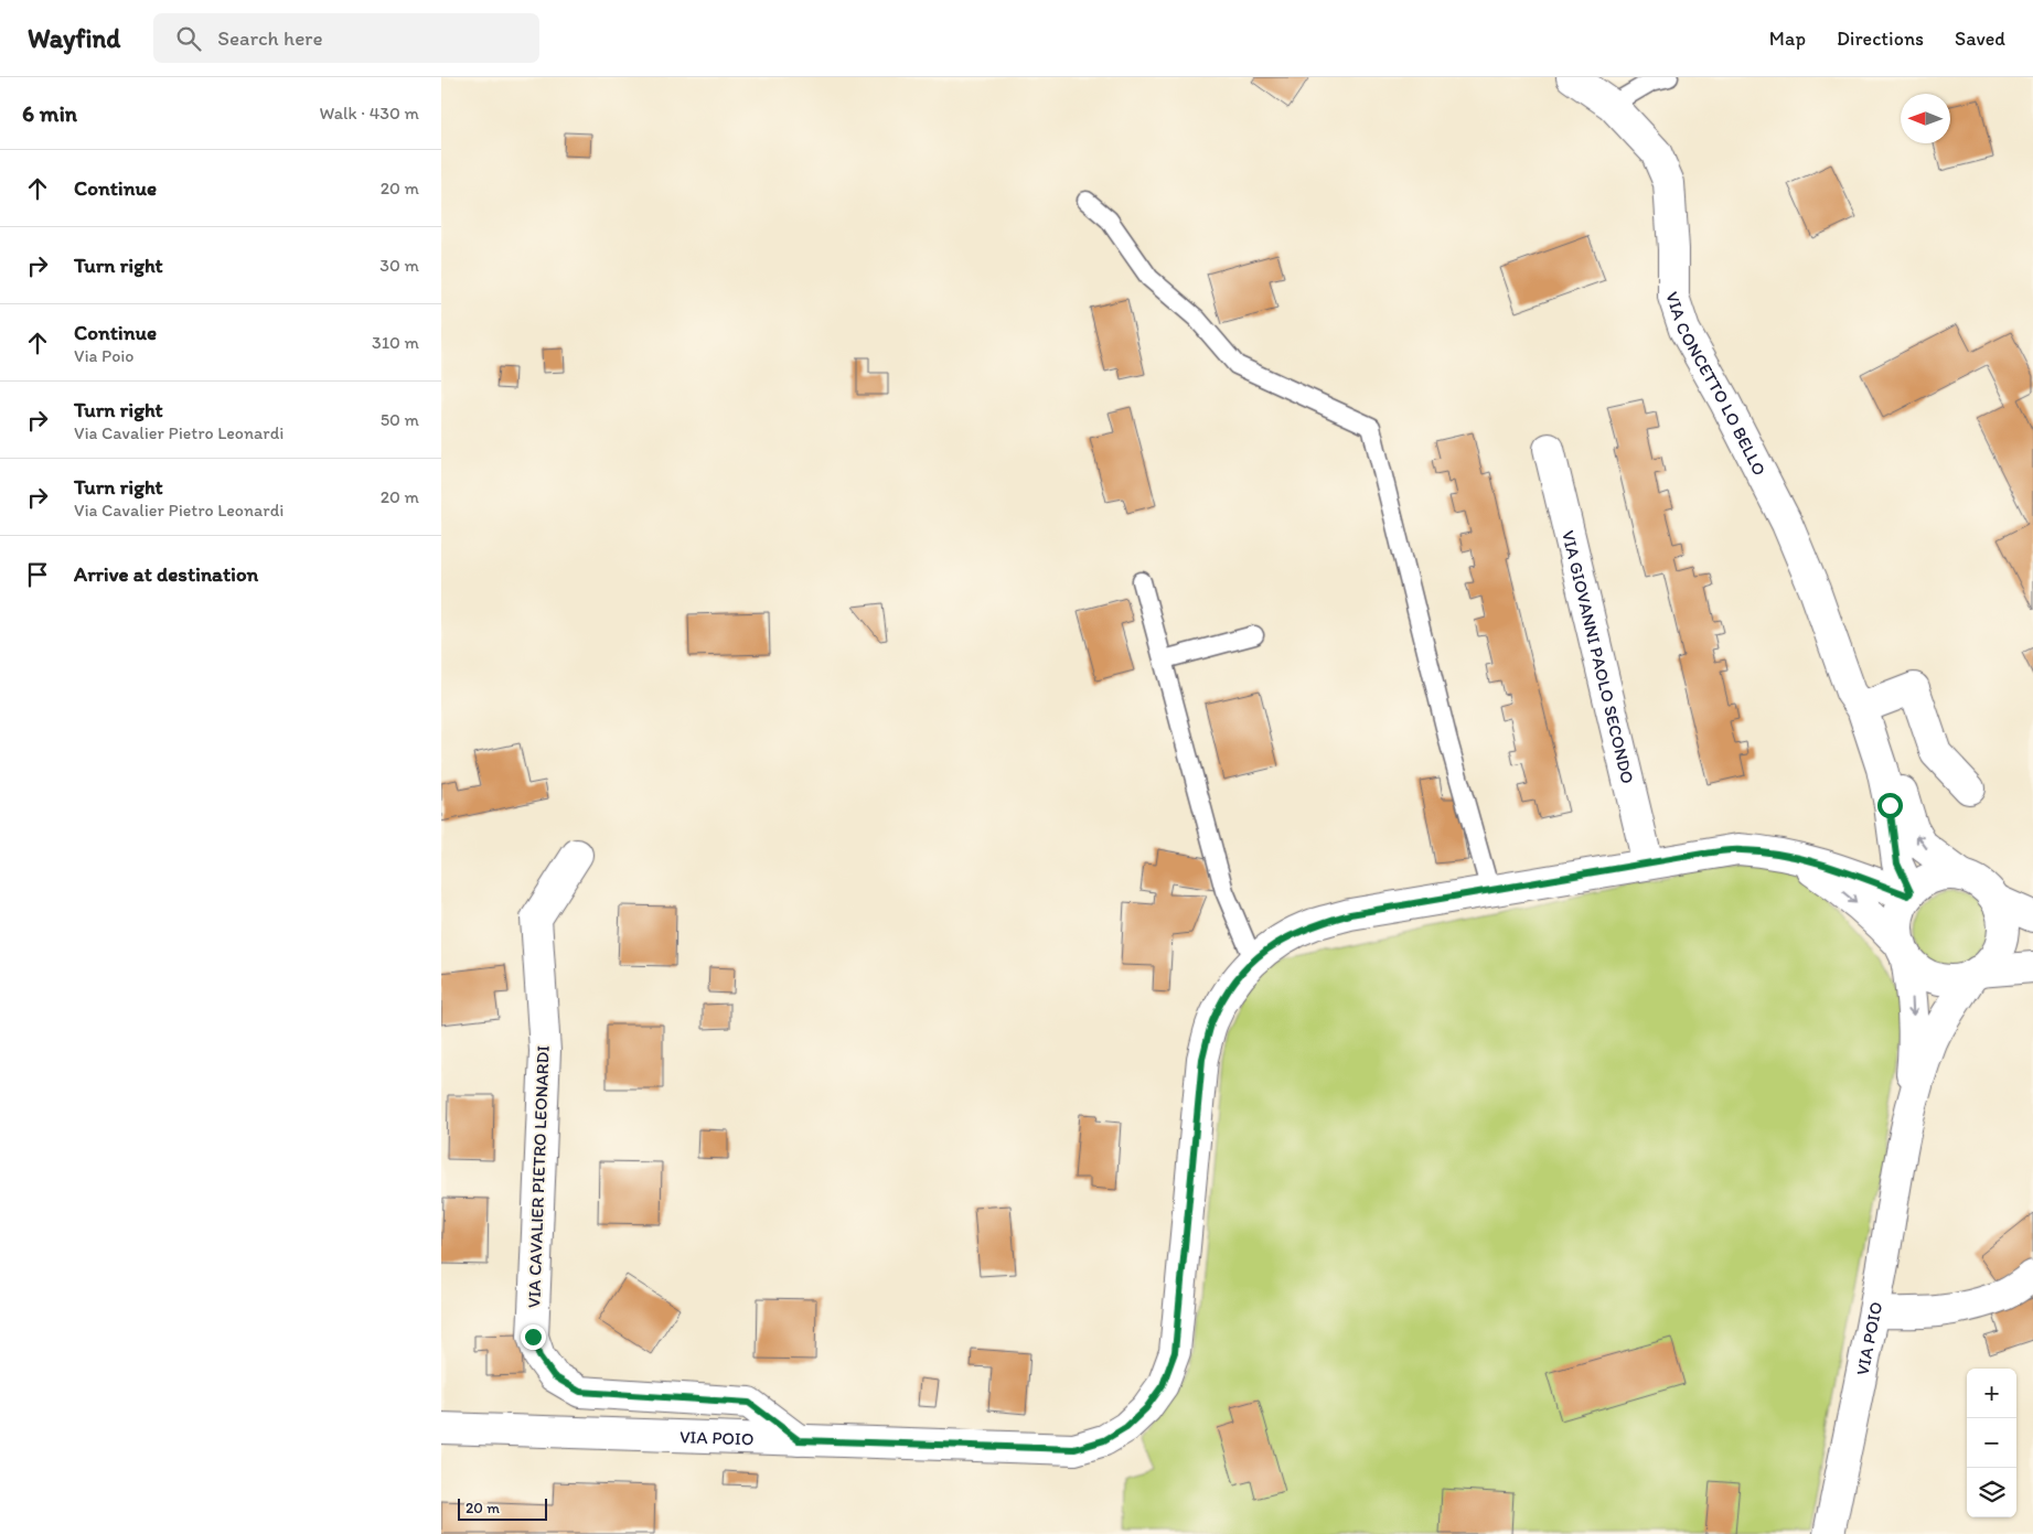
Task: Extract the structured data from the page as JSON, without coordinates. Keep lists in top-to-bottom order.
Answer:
{
  "streets": {
    "street": [
      "VIA CONCETTO LO BELLO",
      "VIA GIOVANNI PAOLO SECONDO",
      "VIA CAVALIER PIETRO LEONARDI",
      "VIA POIO"
    ]
  },
  "crossings": [
    ["VIA GIOVANNI PAOLO SECONDO", "VIA POIO"],
    ["VIA CAVALIER PIETRO LEONARDI", "VIA POIO"]
  ],
  "scale_bar": "20 m",
  "north": "left",
  "page": {
    "header": "Wayfind",
    "search": "Search here",
    "nav": ["Map", "Directions", "Saved"],
    "heading": ["6 min", "Walk · 430 m"],
    "list": [
      ["Continue", "20 m"],
      ["Turn right", "30 m"],
      ["Continue", "Via Poio", "310 m"],
      ["Turn right", "Via Cavalier Pietro Leonardi", "50 m"],
      ["Turn right", "Via Cavalier Pietro Leonardi", "20 m"],
      "Arrive at destination"
    ],
    "map_buttons": ["+", "−"],
    "scale": "20 m"
  }
}
